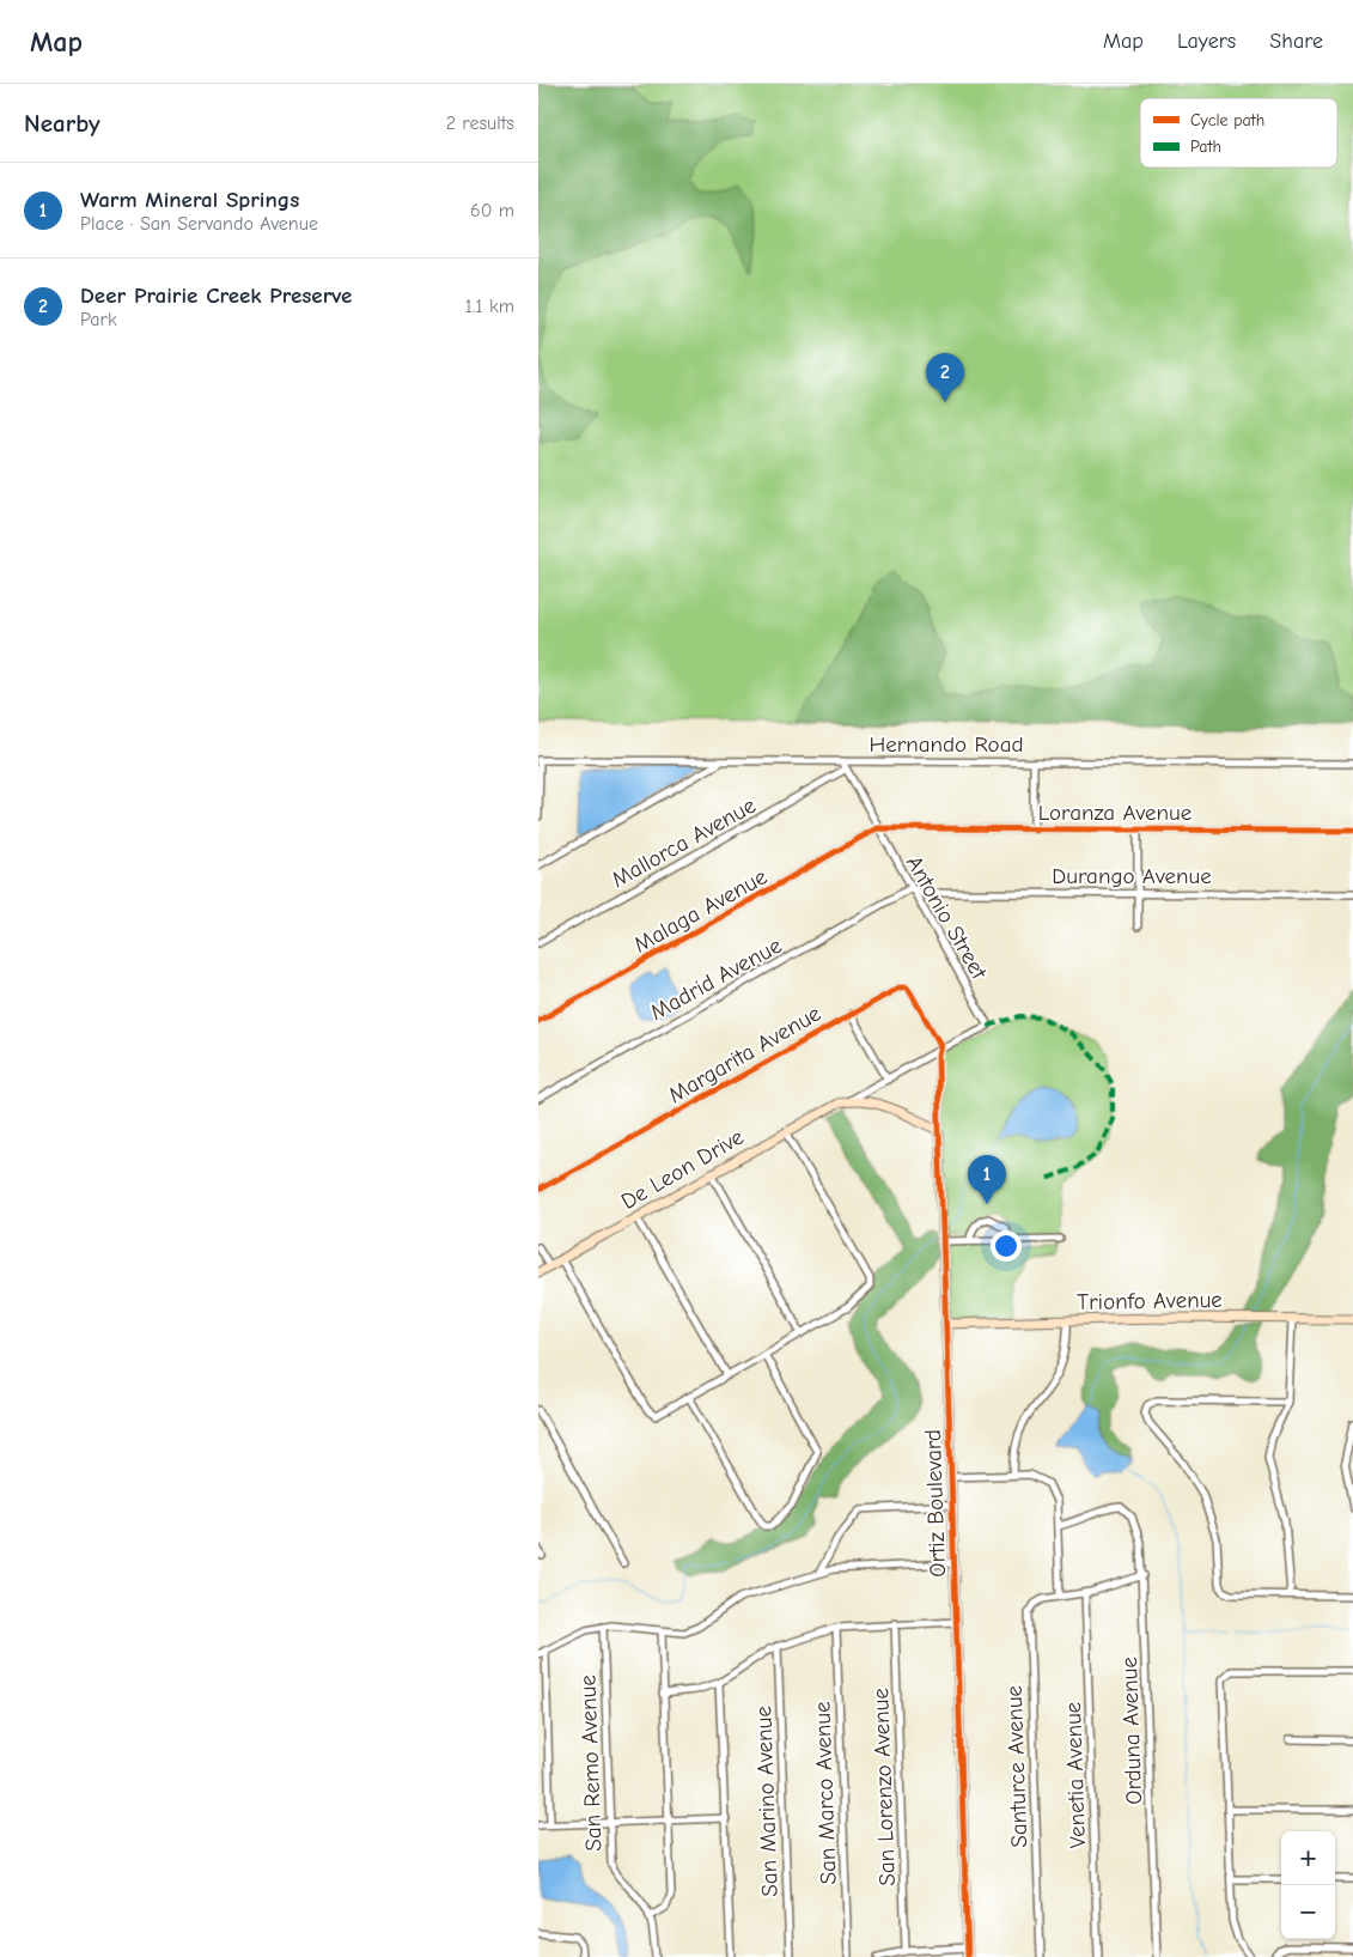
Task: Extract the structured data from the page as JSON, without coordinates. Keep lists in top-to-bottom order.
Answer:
{
  "streets": {
    "street": [
      "Hernando Road",
      "Loranza Avenue",
      "Mallorca Avenue",
      "Durango Avenue",
      "Malaga Avenue",
      "Antonio Street",
      "Madrid Avenue",
      "Margarita Avenue",
      "De Leon Drive",
      "Trionfo Avenue",
      "Ortiz Boulevard",
      "Orduna Avenue",
      "San Remo Avenue",
      "Santurce Avenue",
      "Venetia Avenue",
      "San Lorenzo Avenue",
      "San Marco Avenue",
      "San Marino Avenue"
    ]
  },
  "crossings": [
    ["Hernando Road", "Antonio Street"],
    ["Loranza Avenue", "Malaga Avenue"],
    ["Loranza Avenue", "Antonio Street"],
    ["Mallorca Avenue", "Antonio Street"],
    ["Durango Avenue", "Antonio Street"],
    ["Durango Avenue", "Madrid Avenue"],
    ["Malaga Avenue", "Antonio Street"],
    ["Antonio Street", "Madrid Avenue"],
    ["Antonio Street", "De Leon Drive"],
    ["Margarita Avenue", "De Leon Drive"],
    ["Margarita Avenue", "Ortiz Boulevard"],
    ["De Leon Drive", "Ortiz Boulevard"],
    ["Trionfo Avenue", "Ortiz Boulevard"],
    ["Orduna Avenue", "Santurce Avenue"],
    ["Santurce Avenue", "Venetia Avenue"]
  ],
  "legend": ["Cycle path", "Path"],
  "page": {
    "header": "Map",
    "nav": ["Map", "Layers", "Share"],
    "heading": ["Nearby", "2 results"],
    "list": [
      {
        "mark": "1",
        "name": "Warm Mineral Springs",
        "note": "Place · San Servando Avenue",
        "value": "60 m"
      },
      {
        "mark": "2",
        "name": "Deer Prairie Creek Preserve",
        "note": "Park",
        "value": "1.1 km"
      }
    ],
    "pins": ["2", "1"],
    "map_buttons": ["+", "−"]
  }
}
